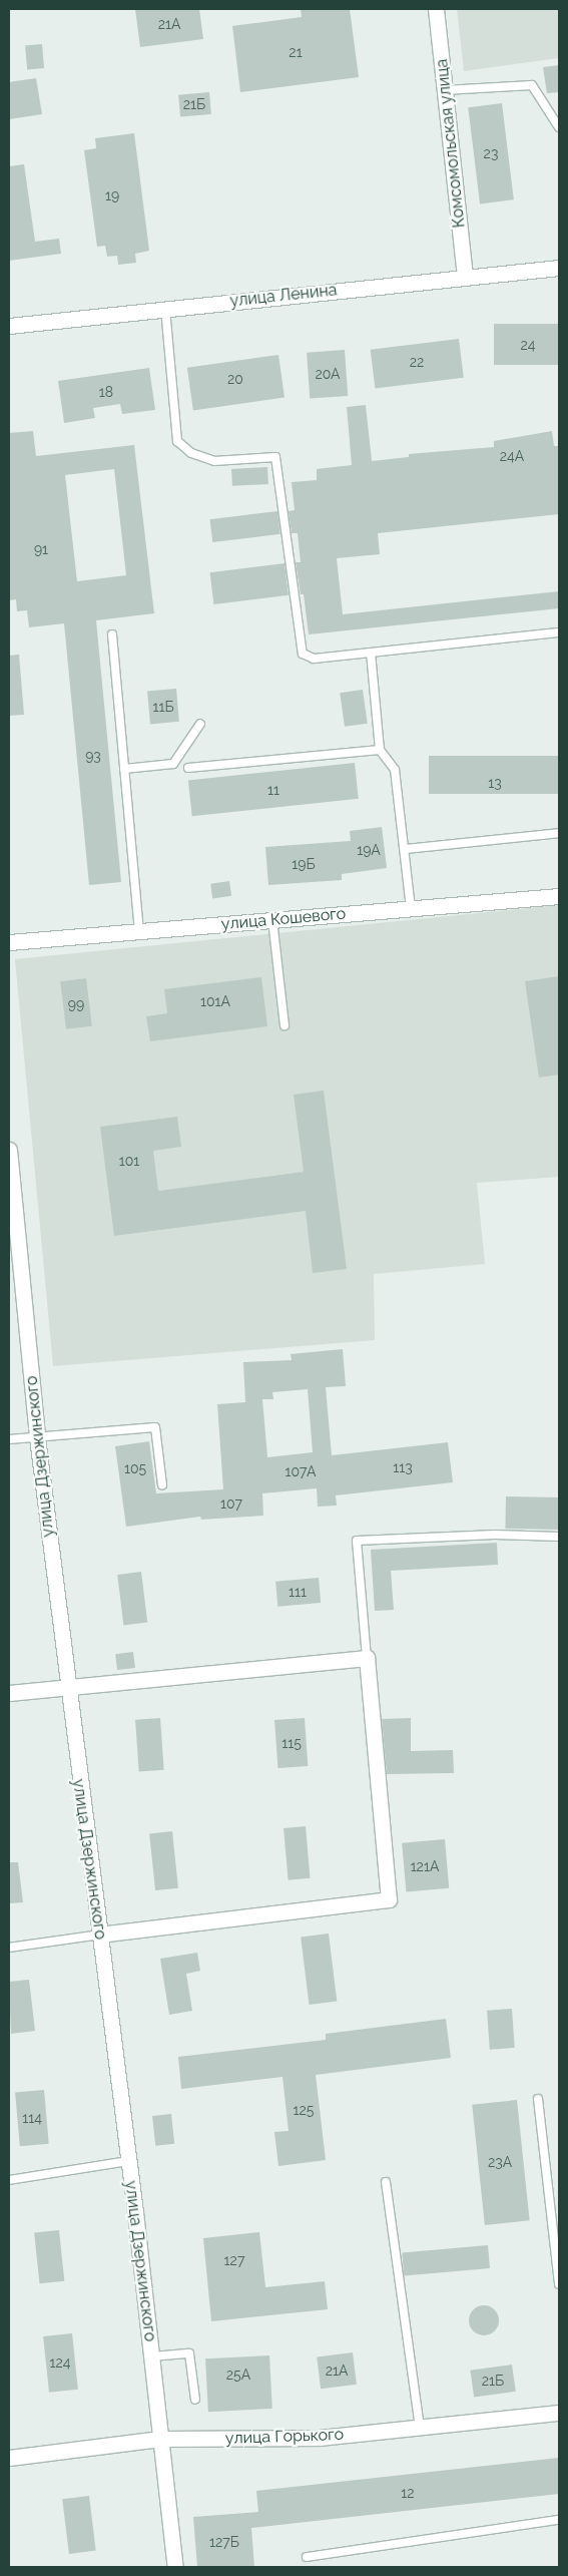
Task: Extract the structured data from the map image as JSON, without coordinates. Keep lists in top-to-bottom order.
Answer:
{
  "streets": {
    "street": [
      "Комсомольская улица",
      "улица Ленина",
      "улица Кошевого",
      "улица Дзержинского",
      "улица Горького"
    ]
  },
  "crossings": [
    ["Комсомольская улица", "улица Ленина"],
    ["улица Дзержинского", "улица Горького"]
  ],
  "house_numbers": [
    "21А",
    "21",
    "21Б",
    "23",
    "19",
    "24",
    "22",
    "20А",
    "20",
    "18",
    "24А",
    "91",
    "11Б",
    "93",
    "13",
    "11",
    "19А",
    "19Б",
    "101А",
    "99",
    "101",
    "113",
    "105",
    "107А",
    "107",
    "111",
    "115",
    "121А",
    "125",
    "114",
    "23А",
    "127",
    "124",
    "21А",
    "25А",
    "21Б",
    "12",
    "127Б"
  ]
}
